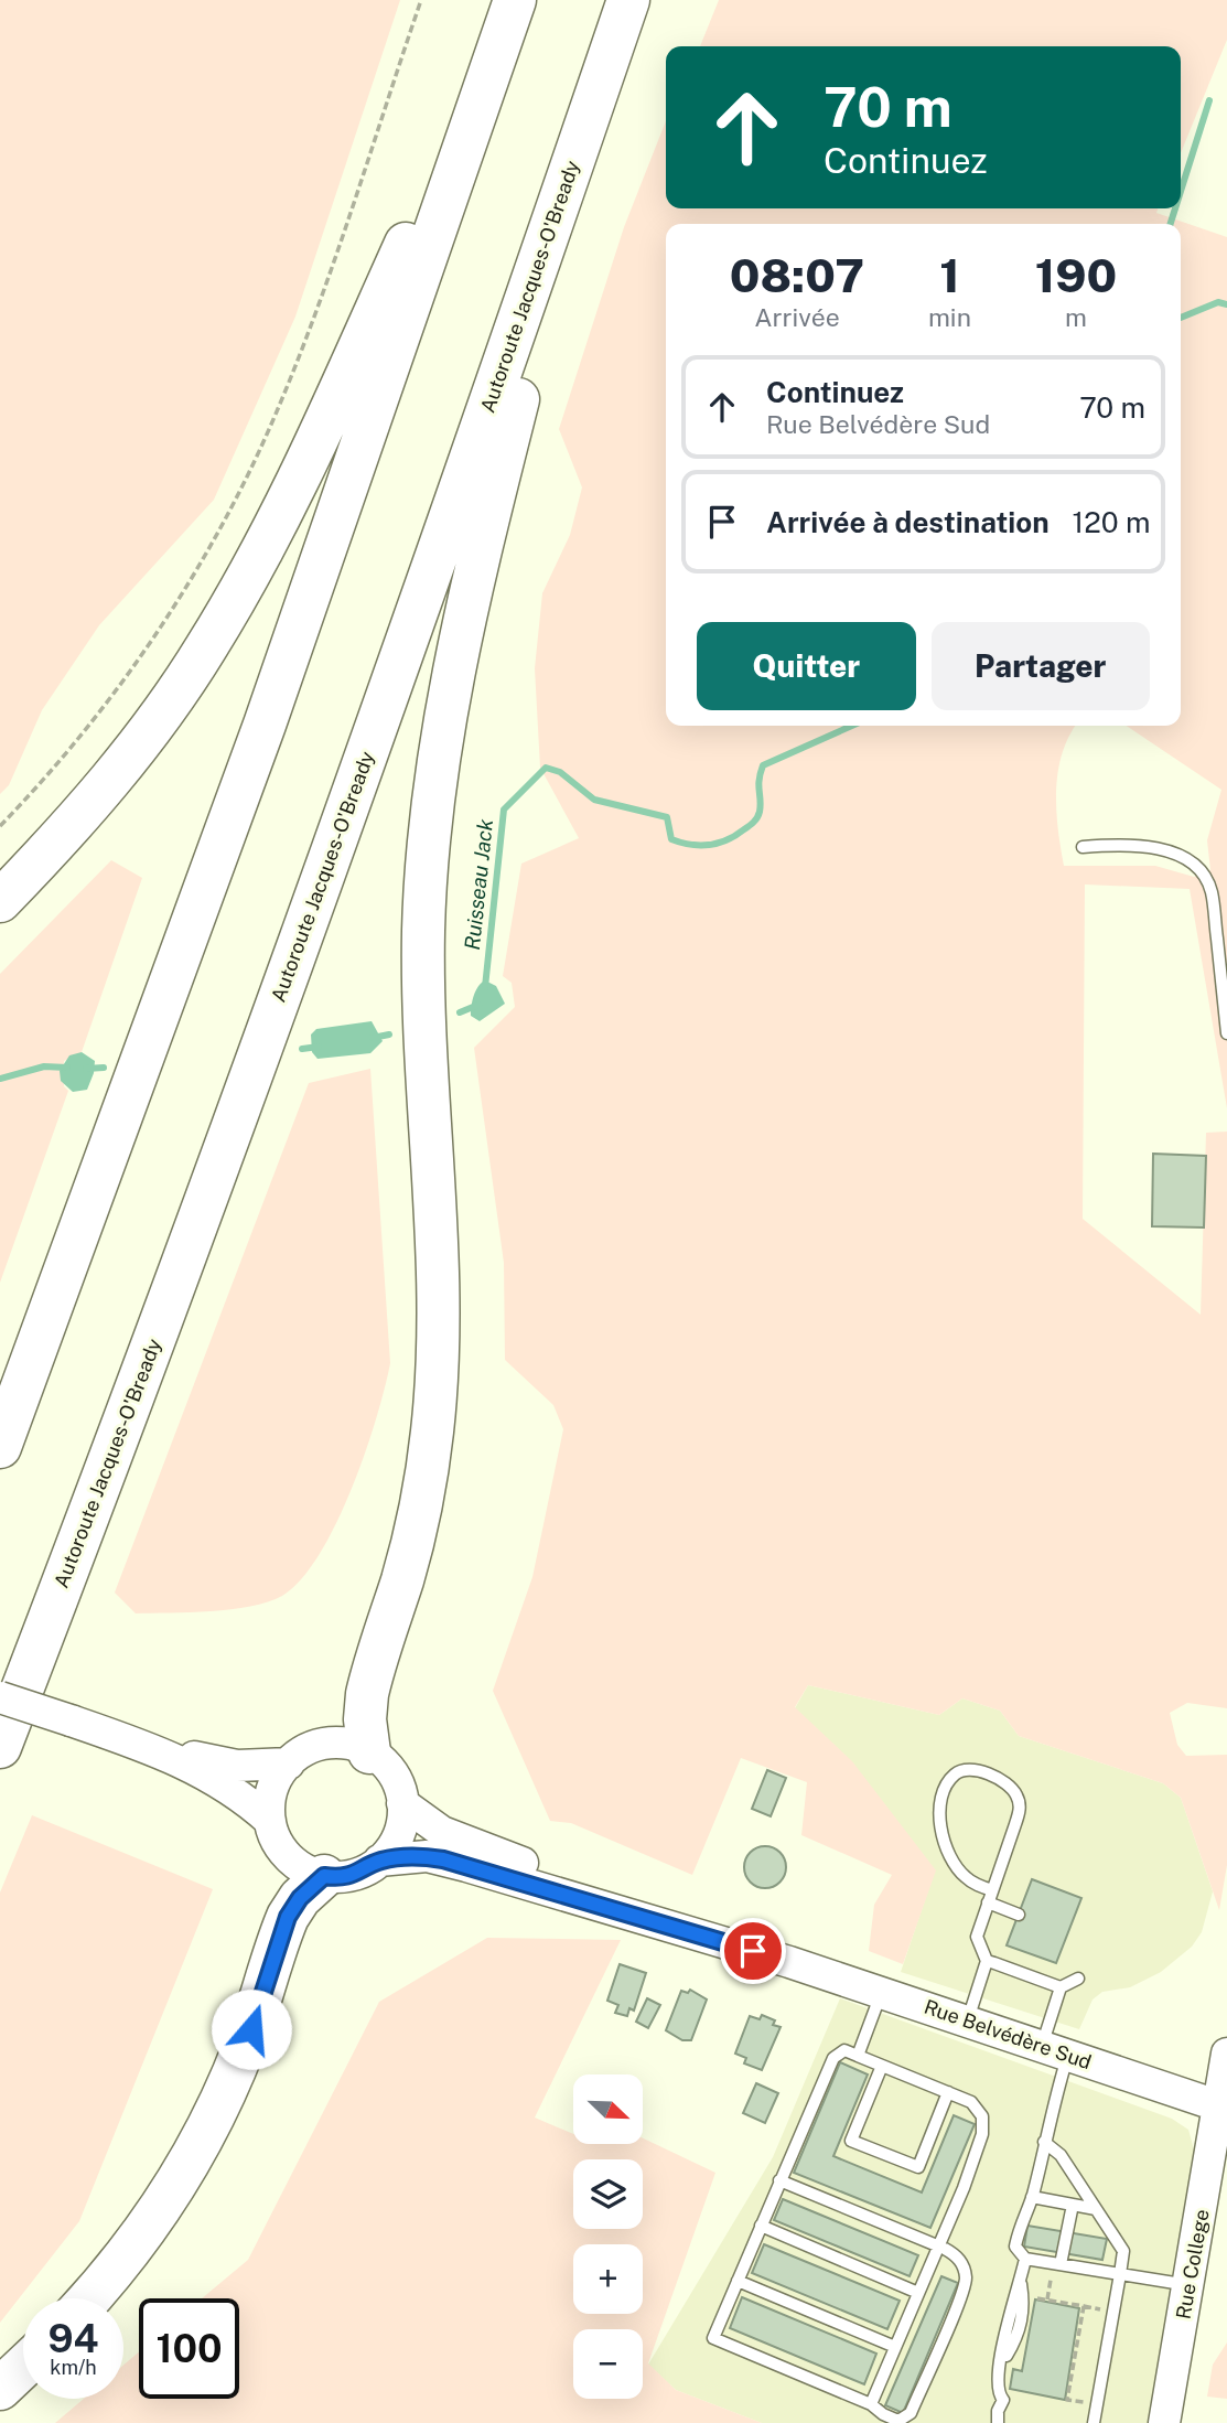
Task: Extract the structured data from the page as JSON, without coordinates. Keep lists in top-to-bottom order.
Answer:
{
  "streets": {
    "highway": ["Autoroute Jacques-O'Bready"],
    "street": ["Rue Belvédère Sud", "Rue College"]
  },
  "crossings": [
    ["Rue Belvédère Sud", "Rue College"]
  ],
  "water": ["Ruisseau Jack"],
  "north": "bottom right",
  "page": {
    "turn": ["70 m", "Continuez"],
    "eta": [
      "08:07",
      "Arrivée",
      "1",
      "min",
      "190",
      "m"
    ],
    "list": [
      {
        "name": "Continuez",
        "note": "Rue Belvédère Sud",
        "value": "70 m"
      },
      {
        "name": "Arrivée à destination",
        "value": "120 m"
      }
    ],
    "buttons": ["Quitter", "Partager"],
    "map_buttons": ["+", "−"],
    "speed": "94 km/h",
    "limit": "100"
  }
}
